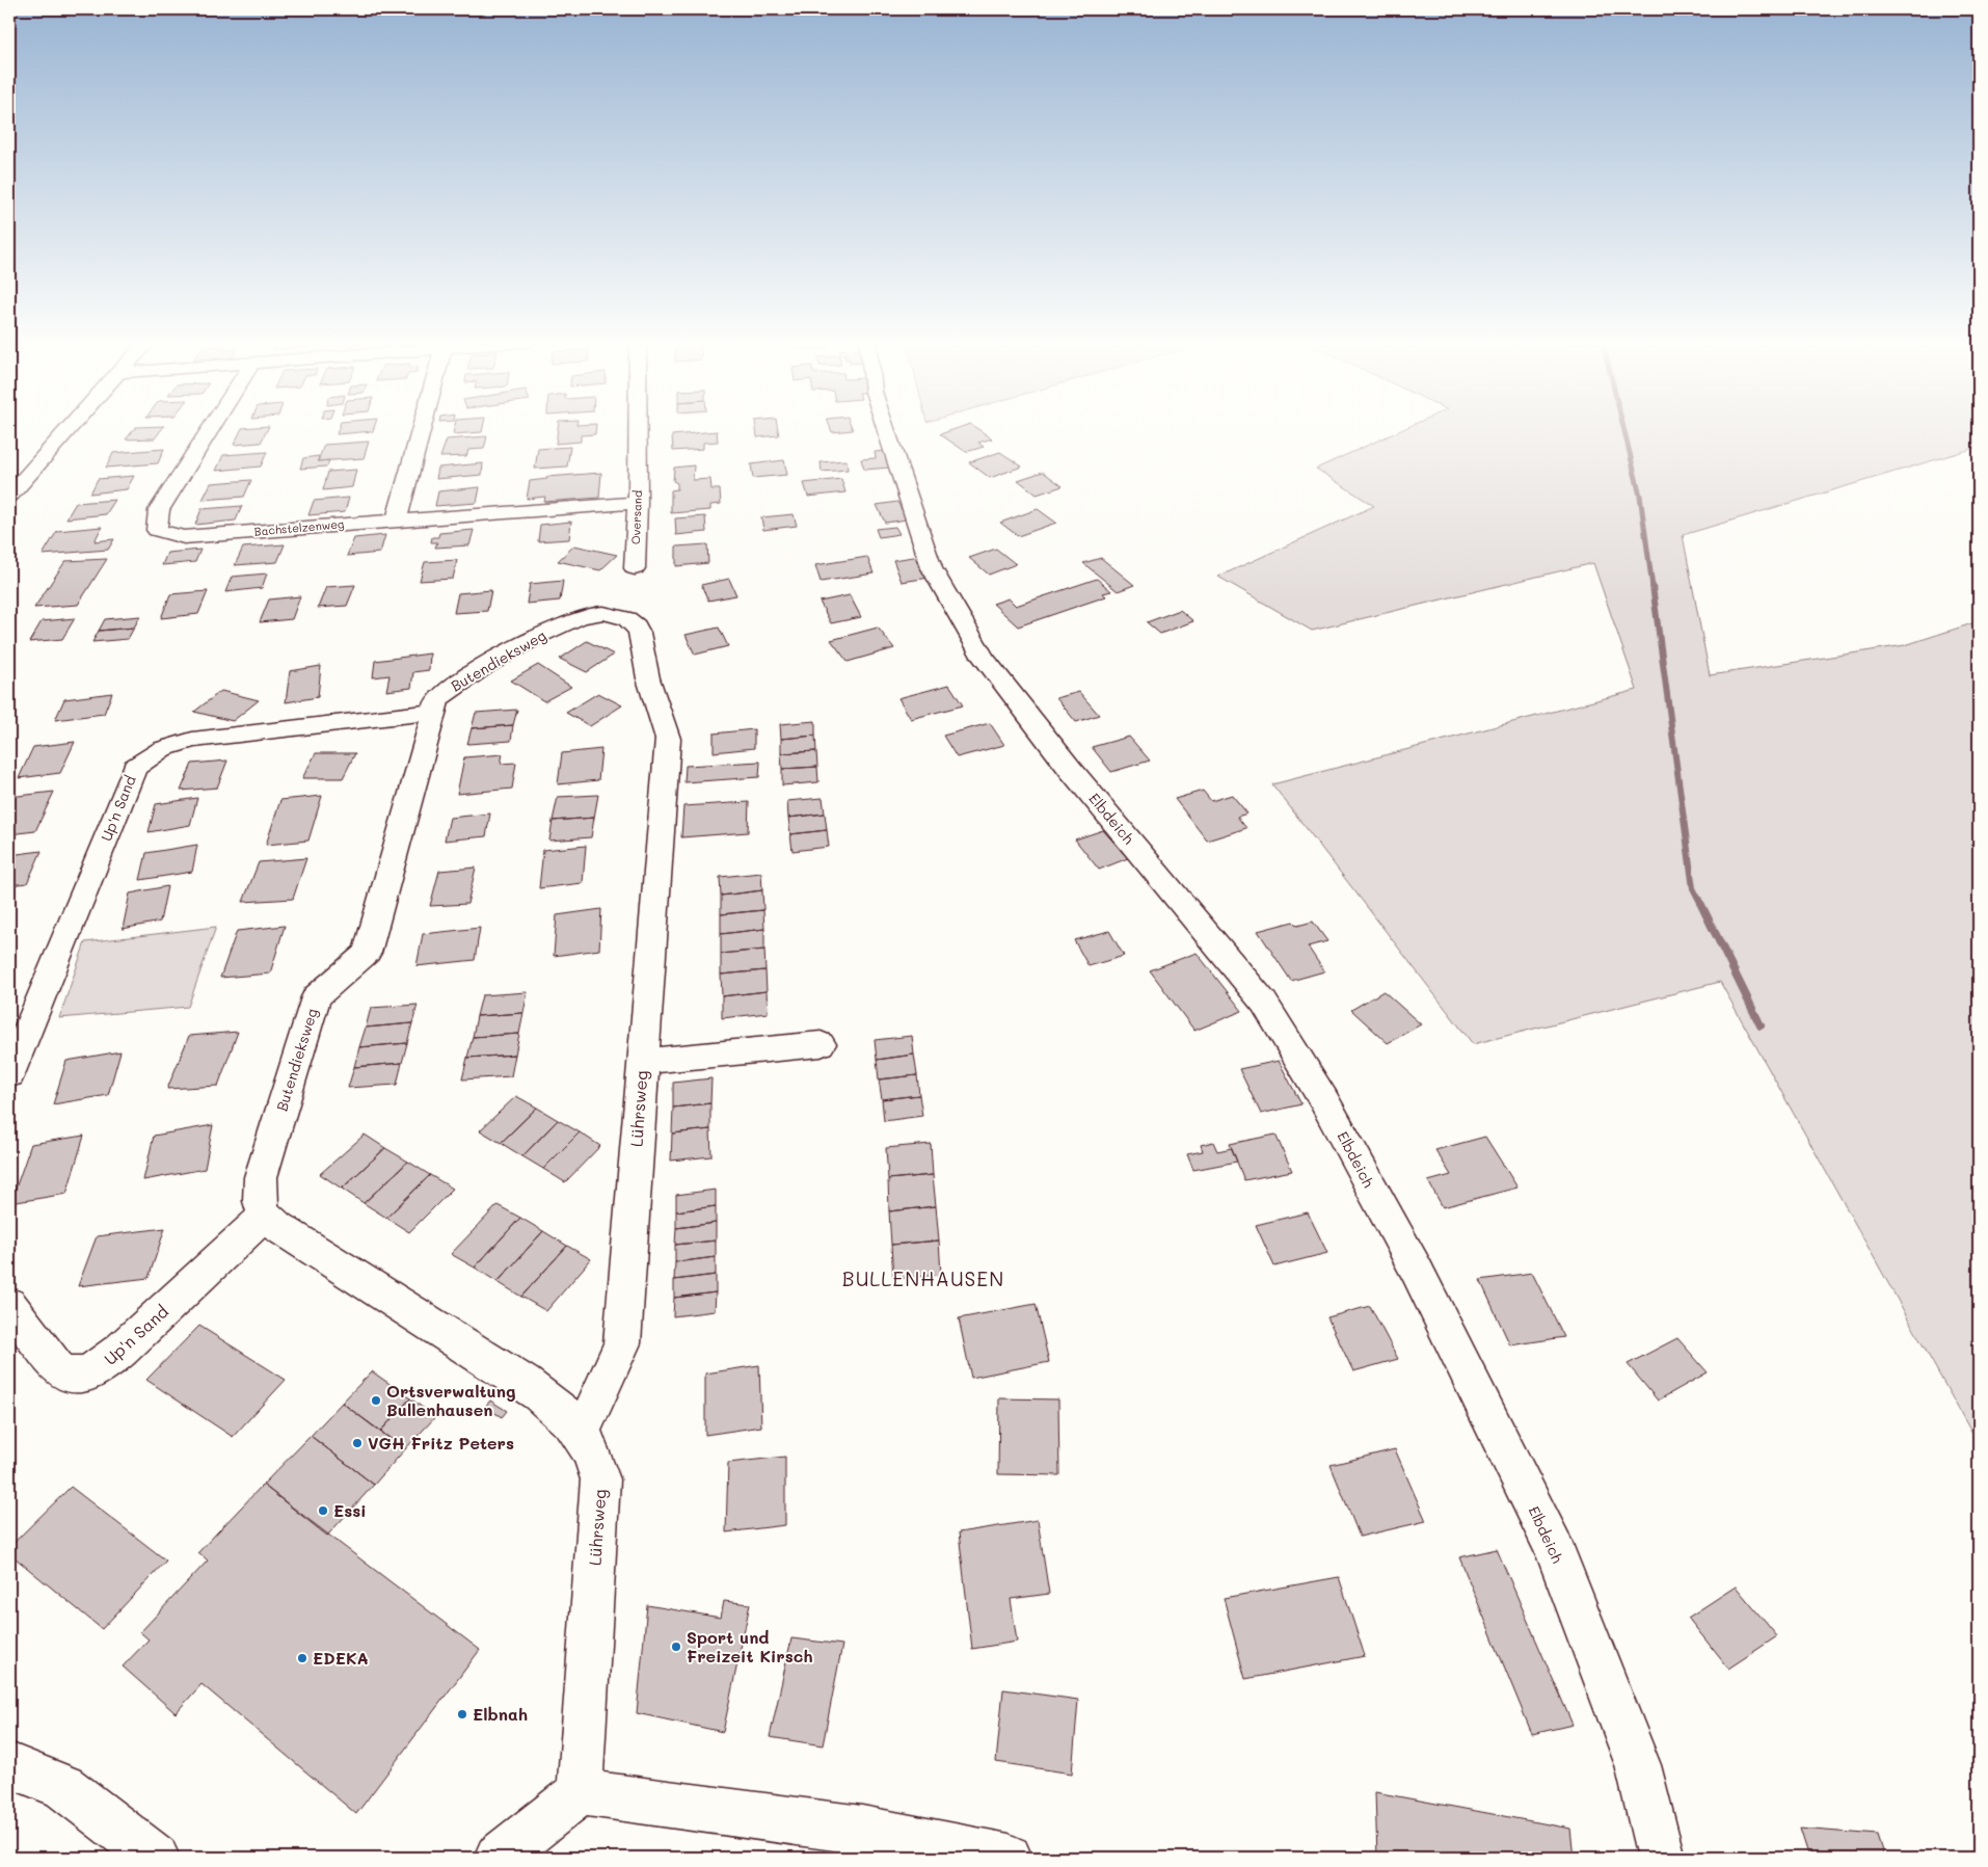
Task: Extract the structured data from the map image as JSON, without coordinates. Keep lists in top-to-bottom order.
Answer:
{
  "streets": {
    "street": [
      "Oversand",
      "Bachstelzenweg",
      "Butendieksweg",
      "Up'n Sand",
      "Elbdeich",
      "Lührsweg"
    ]
  },
  "crossings": [
    ["Oversand", "Bachstelzenweg"],
    ["Butendieksweg", "Up'n Sand"],
    ["Butendieksweg", "Lührsweg"]
  ],
  "districts": ["BULLENHAUSEN"],
  "places": [
    "Ortsverwaltung Bullenhausen",
    "VGH Fritz Peters",
    "Essi",
    "Sport und Freizeit Kirsch",
    "EDEKA",
    "Elbnah"
  ]
}
